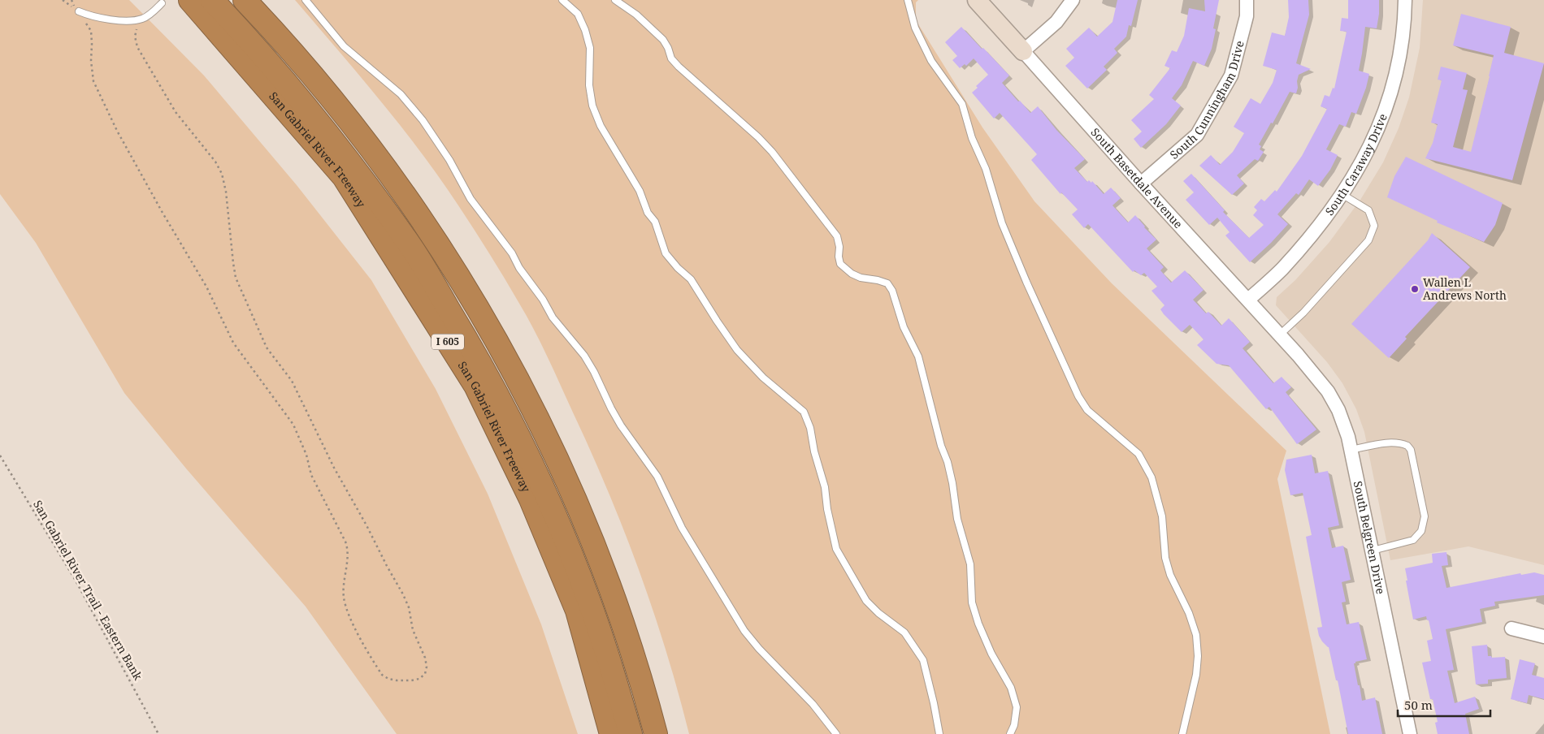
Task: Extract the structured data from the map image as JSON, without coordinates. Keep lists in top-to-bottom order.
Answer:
{
  "streets": {
    "highway": ["San Gabriel River Freeway", "I 605"],
    "street": [
      "South Cunningham Drive",
      "South Caraway Drive",
      "South Basetdale Avenue",
      "South Belgreen Drive"
    ],
    "path": ["San Gabriel River Trail - Eastern Bank"]
  },
  "crossings": [
    ["South Cunningham Drive", "South Basetdale Avenue"],
    ["South Caraway Drive", "South Basetdale Avenue"],
    ["South Basetdale Avenue", "South Belgreen Drive"]
  ],
  "places": ["Wallen L Andrews North"],
  "scale_bar": "50 m"
}
